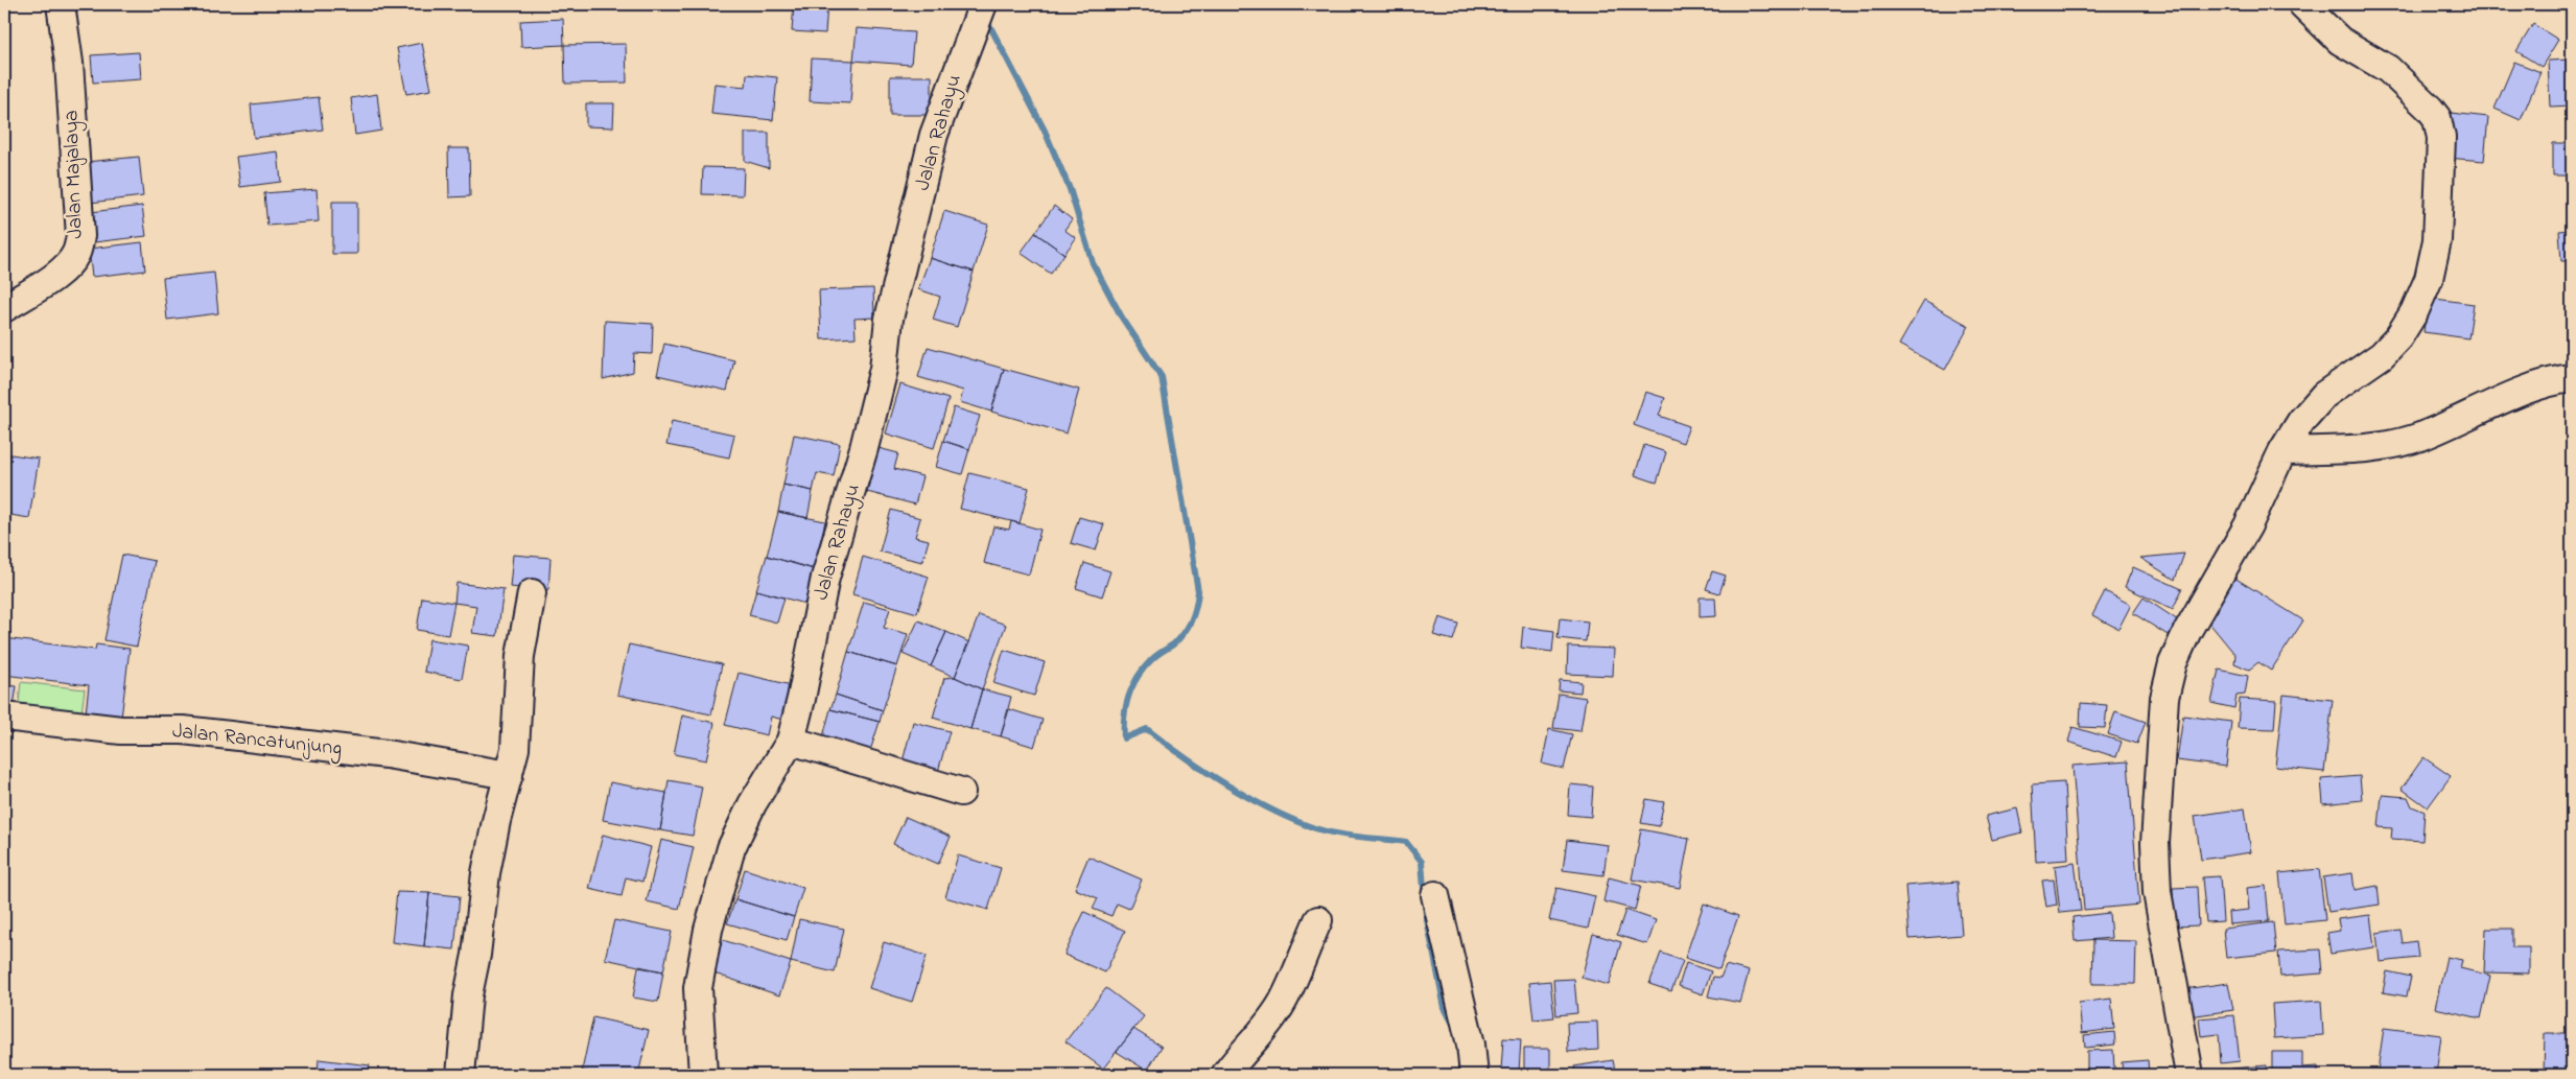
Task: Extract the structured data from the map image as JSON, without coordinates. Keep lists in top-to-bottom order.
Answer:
{
  "streets": {
    "street": ["Jalan Rahayu", "Jalan Majalaya", "Jalan Rancatunjung"]
  }
}
